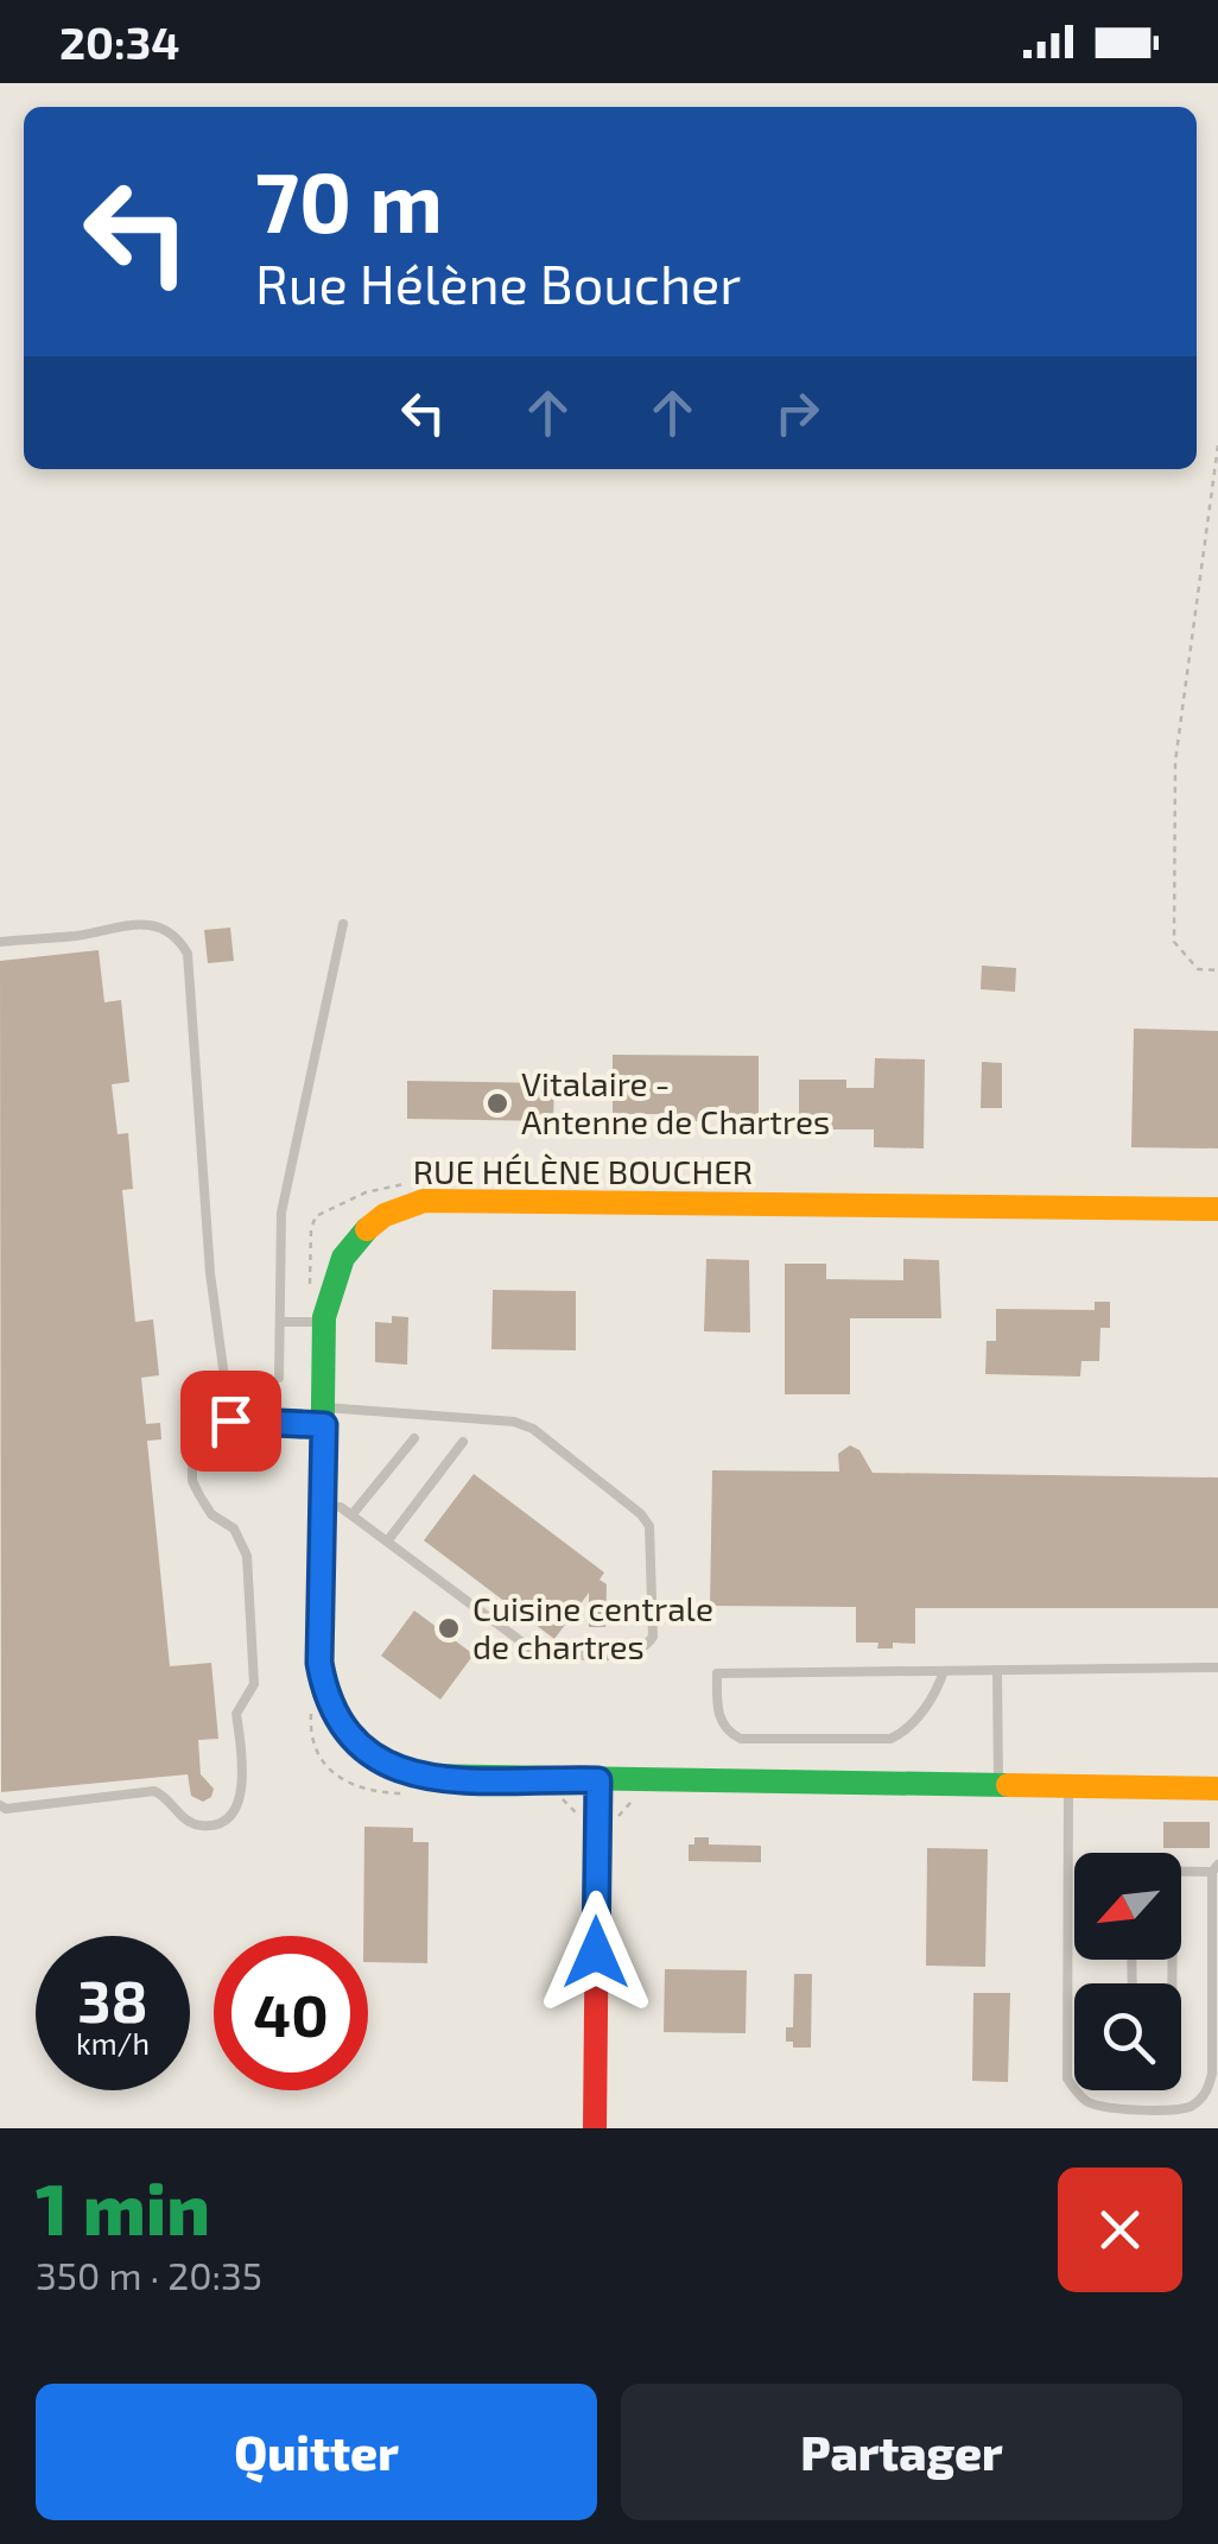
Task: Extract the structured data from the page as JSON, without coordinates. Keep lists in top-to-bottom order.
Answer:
{
  "streets": {
    "street": ["RUE HÉLÈNE BOUCHER"]
  },
  "places": ["Vitalaire - Antenne de Chartres", "Cuisine centrale de chartres"],
  "north": "bottom left",
  "page": {
    "status": "20:34",
    "turn": ["70 m", "Rue Hélène Boucher"],
    "speed": "38 km/h",
    "limit": "40",
    "heading": ["1 min", "350 m · 20:35"],
    "buttons": ["Quitter", "Partager"]
  }
}
